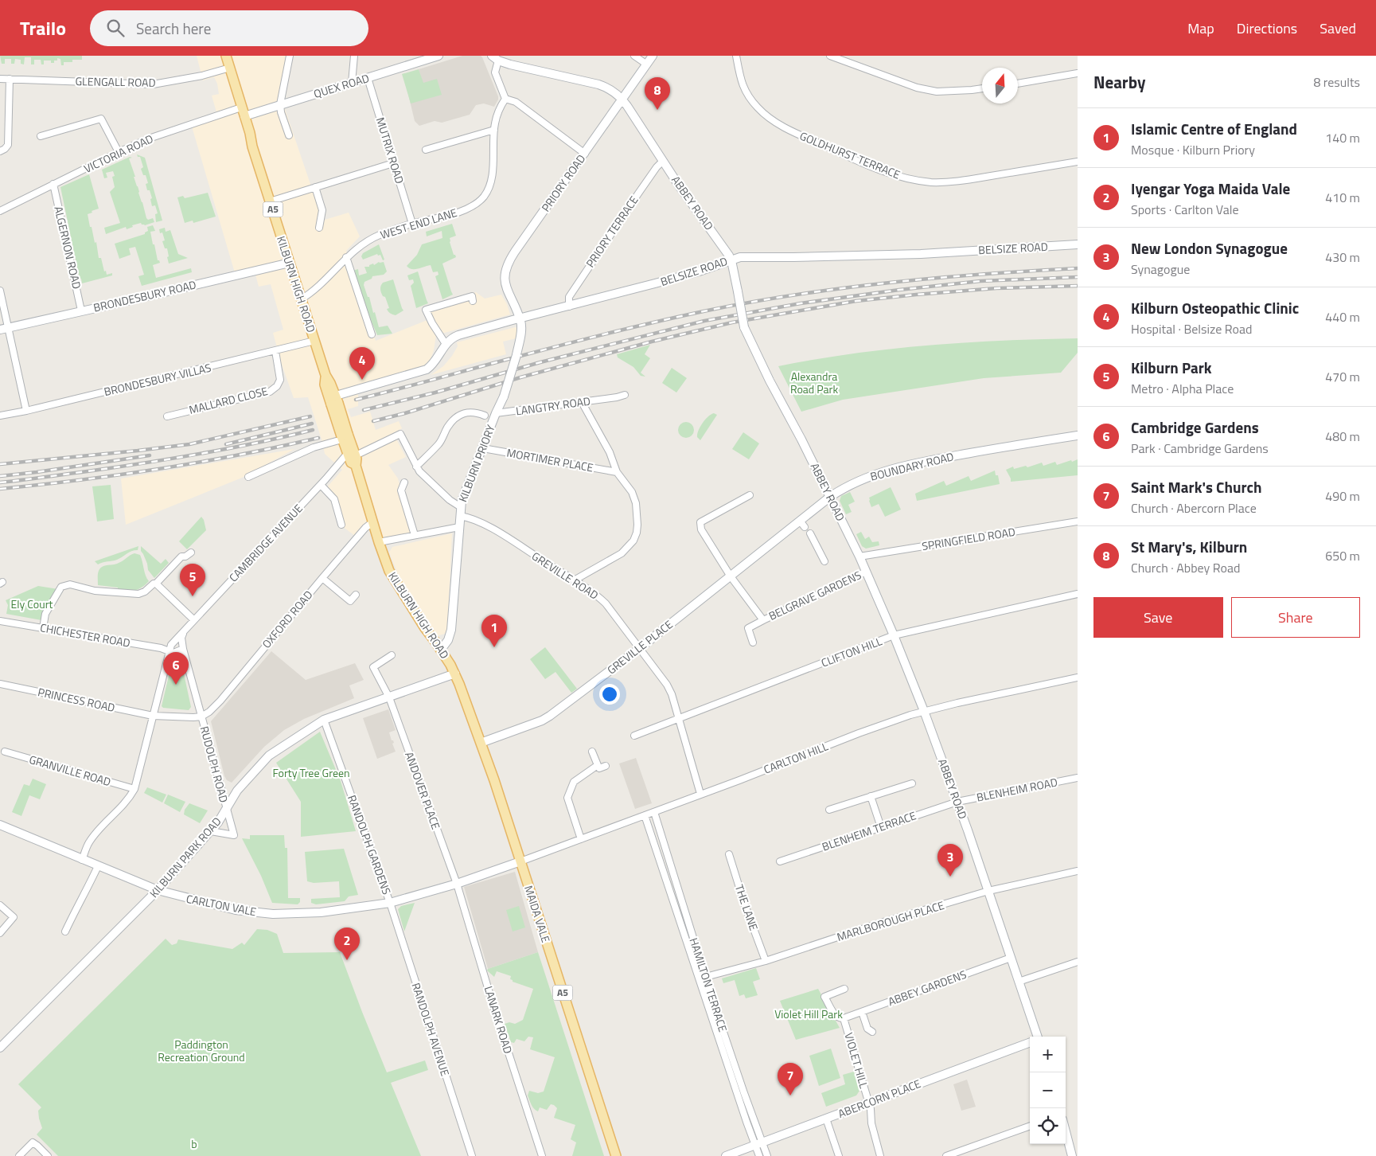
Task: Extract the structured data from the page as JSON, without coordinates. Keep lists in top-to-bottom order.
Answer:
{
  "streets": {
    "main road": [
      "QUEX ROAD",
      "PRIORY ROAD",
      "ABBEY ROAD",
      "A5",
      "BELSIZE ROAD",
      "KILBURN HIGH ROAD",
      "BRONDESBURY ROAD",
      "KILBURN PRIORY",
      "BOUNDARY ROAD",
      "GREVILLE PLACE",
      "KILBURN PARK ROAD",
      "CARLTON VALE",
      "MAIDA VALE",
      "ABERCORN PLACE"
    ],
    "street": [
      "GLENGALL ROAD",
      "MUTRIX ROAD",
      "VICTORIA ROAD",
      "GOLDHURST TERRACE",
      "WEST END LANE",
      "PRIORY TERRACE",
      "ALGERNON ROAD",
      "BRONDESBURY VILLAS",
      "MALLARD CLOSE",
      "LANGTRY ROAD",
      "MORTIMER PLACE",
      "SPRINGFIELD ROAD",
      "CAMBRIDGE AVENUE",
      "GREVILLE ROAD",
      "BELGRAVE GARDENS",
      "OXFORD ROAD",
      "CHICHESTER ROAD",
      "CLIFTON HILL",
      "PRINCESS ROAD",
      "CARLTON HILL",
      "RUDOLPH ROAD",
      "GRANVILLE ROAD",
      "BLENHEIM ROAD",
      "ANDOVER PLACE",
      "BLENHEIM TERRACE",
      "RANDOLPH GARDENS",
      "THE LANE",
      "MARLBOROUGH PLACE",
      "HAMILTON TERRACE",
      "ABBEY GARDENS",
      "LANARK ROAD",
      "RANDOLPH AVENUE",
      "VIOLET HILL"
    ]
  },
  "crossings": [
    ["GLENGALL ROAD", "KILBURN HIGH ROAD"],
    ["QUEX ROAD", "MUTRIX ROAD"],
    ["QUEX ROAD", "VICTORIA ROAD"],
    ["QUEX ROAD", "KILBURN HIGH ROAD"],
    ["MUTRIX ROAD", "WEST END LANE"],
    ["VICTORIA ROAD", "ALGERNON ROAD"],
    ["VICTORIA ROAD", "KILBURN HIGH ROAD"],
    ["PRIORY ROAD", "ABBEY ROAD"],
    ["PRIORY ROAD", "BELSIZE ROAD"],
    ["PRIORY ROAD", "KILBURN PRIORY"],
    ["ABBEY ROAD", "PRIORY TERRACE"],
    ["ABBEY ROAD", "BELSIZE ROAD"],
    ["ABBEY ROAD", "BOUNDARY ROAD"],
    ["ABBEY ROAD", "SPRINGFIELD ROAD"],
    ["ABBEY ROAD", "BELGRAVE GARDENS"],
    ["ABBEY ROAD", "CLIFTON HILL"],
    ["ABBEY ROAD", "CARLTON HILL"],
    ["ABBEY ROAD", "BLENHEIM ROAD"],
    ["ABBEY ROAD", "BLENHEIM TERRACE"],
    ["ABBEY ROAD", "MARLBOROUGH PLACE"],
    ["ABBEY ROAD", "ABBEY GARDENS"],
    ["WEST END LANE", "KILBURN HIGH ROAD"],
    ["PRIORY TERRACE", "BELSIZE ROAD"],
    ["ALGERNON ROAD", "BRONDESBURY ROAD"],
    ["BELSIZE ROAD", "KILBURN HIGH ROAD"],
    ["BELSIZE ROAD", "KILBURN PRIORY"],
    ["KILBURN HIGH ROAD", "BRONDESBURY ROAD"],
    ["KILBURN HIGH ROAD", "BRONDESBURY VILLAS"],
    ["KILBURN HIGH ROAD", "KILBURN PRIORY"],
    ["KILBURN HIGH ROAD", "CAMBRIDGE AVENUE"],
    ["KILBURN HIGH ROAD", "OXFORD ROAD"],
    ["KILBURN HIGH ROAD", "KILBURN PARK ROAD"],
    ["KILBURN HIGH ROAD", "MAIDA VALE"],
    ["BRONDESBURY VILLAS", "MALLARD CLOSE"],
    ["LANGTRY ROAD", "KILBURN PRIORY"],
    ["MORTIMER PLACE", "KILBURN PRIORY"],
    ["KILBURN PRIORY", "GREVILLE ROAD"],
    ["BOUNDARY ROAD", "BELGRAVE GARDENS"],
    ["BOUNDARY ROAD", "GREVILLE PLACE"],
    ["CAMBRIDGE AVENUE", "CHICHESTER ROAD"],
    ["CAMBRIDGE AVENUE", "RUDOLPH ROAD"],
    ["GREVILLE ROAD", "GREVILLE PLACE"],
    ["GREVILLE ROAD", "CLIFTON HILL"],
    ["GREVILLE ROAD", "CARLTON HILL"],
    ["BELGRAVE GARDENS", "GREVILLE PLACE"],
    ["OXFORD ROAD", "PRINCESS ROAD"],
    ["OXFORD ROAD", "RUDOLPH ROAD"],
    ["GREVILLE PLACE", "MAIDA VALE"],
    ["PRINCESS ROAD", "RUDOLPH ROAD"],
    ["CARLTON HILL", "CARLTON VALE"],
    ["CARLTON HILL", "MAIDA VALE"],
    ["CARLTON HILL", "HAMILTON TERRACE"],
    ["RUDOLPH ROAD", "KILBURN PARK ROAD"],
    ["BLENHEIM ROAD", "BLENHEIM TERRACE"],
    ["ANDOVER PLACE", "KILBURN PARK ROAD"],
    ["ANDOVER PLACE", "CARLTON VALE"],
    ["ANDOVER PLACE", "LANARK ROAD"],
    ["RANDOLPH GARDENS", "KILBURN PARK ROAD"],
    ["RANDOLPH GARDENS", "CARLTON VALE"],
    ["RANDOLPH GARDENS", "RANDOLPH AVENUE"],
    ["KILBURN PARK ROAD", "CARLTON VALE"],
    ["KILBURN PARK ROAD", "MAIDA VALE"],
    ["CARLTON VALE", "MAIDA VALE"],
    ["CARLTON VALE", "LANARK ROAD"],
    ["CARLTON VALE", "RANDOLPH AVENUE"],
    ["THE LANE", "MARLBOROUGH PLACE"],
    ["MARLBOROUGH PLACE", "HAMILTON TERRACE"],
    ["HAMILTON TERRACE", "ABERCORN PLACE"],
    ["ABBEY GARDENS", "VIOLET HILL"],
    ["VIOLET HILL", "ABERCORN PLACE"]
  ],
  "parks": [
    "Alexandra Road Park",
    "Ely Court",
    "Forty Tree Green",
    "Violet Hill Park",
    "Paddington Recreation Ground",
    "b"
  ],
  "north": "top",
  "page": {
    "header": "Trailo",
    "search": "Search here",
    "nav": ["Map", "Directions", "Saved"],
    "heading": ["Nearby", "8 results"],
    "pins": [
      "8",
      "4",
      "5",
      "1",
      "6",
      "3",
      "2",
      "7"
    ],
    "list": [
      {
        "mark": "1",
        "name": "Islamic Centre of England",
        "note": "Mosque · Kilburn Priory",
        "value": "140 m"
      },
      {
        "mark": "2",
        "name": "Iyengar Yoga Maida Vale",
        "note": "Sports · Carlton Vale",
        "value": "410 m"
      },
      {
        "mark": "3",
        "name": "New London Synagogue",
        "note": "Synagogue",
        "value": "430 m"
      },
      {
        "mark": "4",
        "name": "Kilburn Osteopathic Clinic",
        "note": "Hospital · Belsize Road",
        "value": "440 m"
      },
      {
        "mark": "5",
        "name": "Kilburn Park",
        "note": "Metro · Alpha Place",
        "value": "470 m"
      },
      {
        "mark": "6",
        "name": "Cambridge Gardens",
        "note": "Park · Cambridge Gardens",
        "value": "480 m"
      },
      {
        "mark": "7",
        "name": "Saint Mark's Church",
        "note": "Church · Abercorn Place",
        "value": "490 m"
      },
      {
        "mark": "8",
        "name": "St Mary's, Kilburn",
        "note": "Church · Abbey Road",
        "value": "650 m"
      }
    ],
    "buttons": ["Save", "Share"],
    "map_buttons": ["+", "−"]
  }
}
